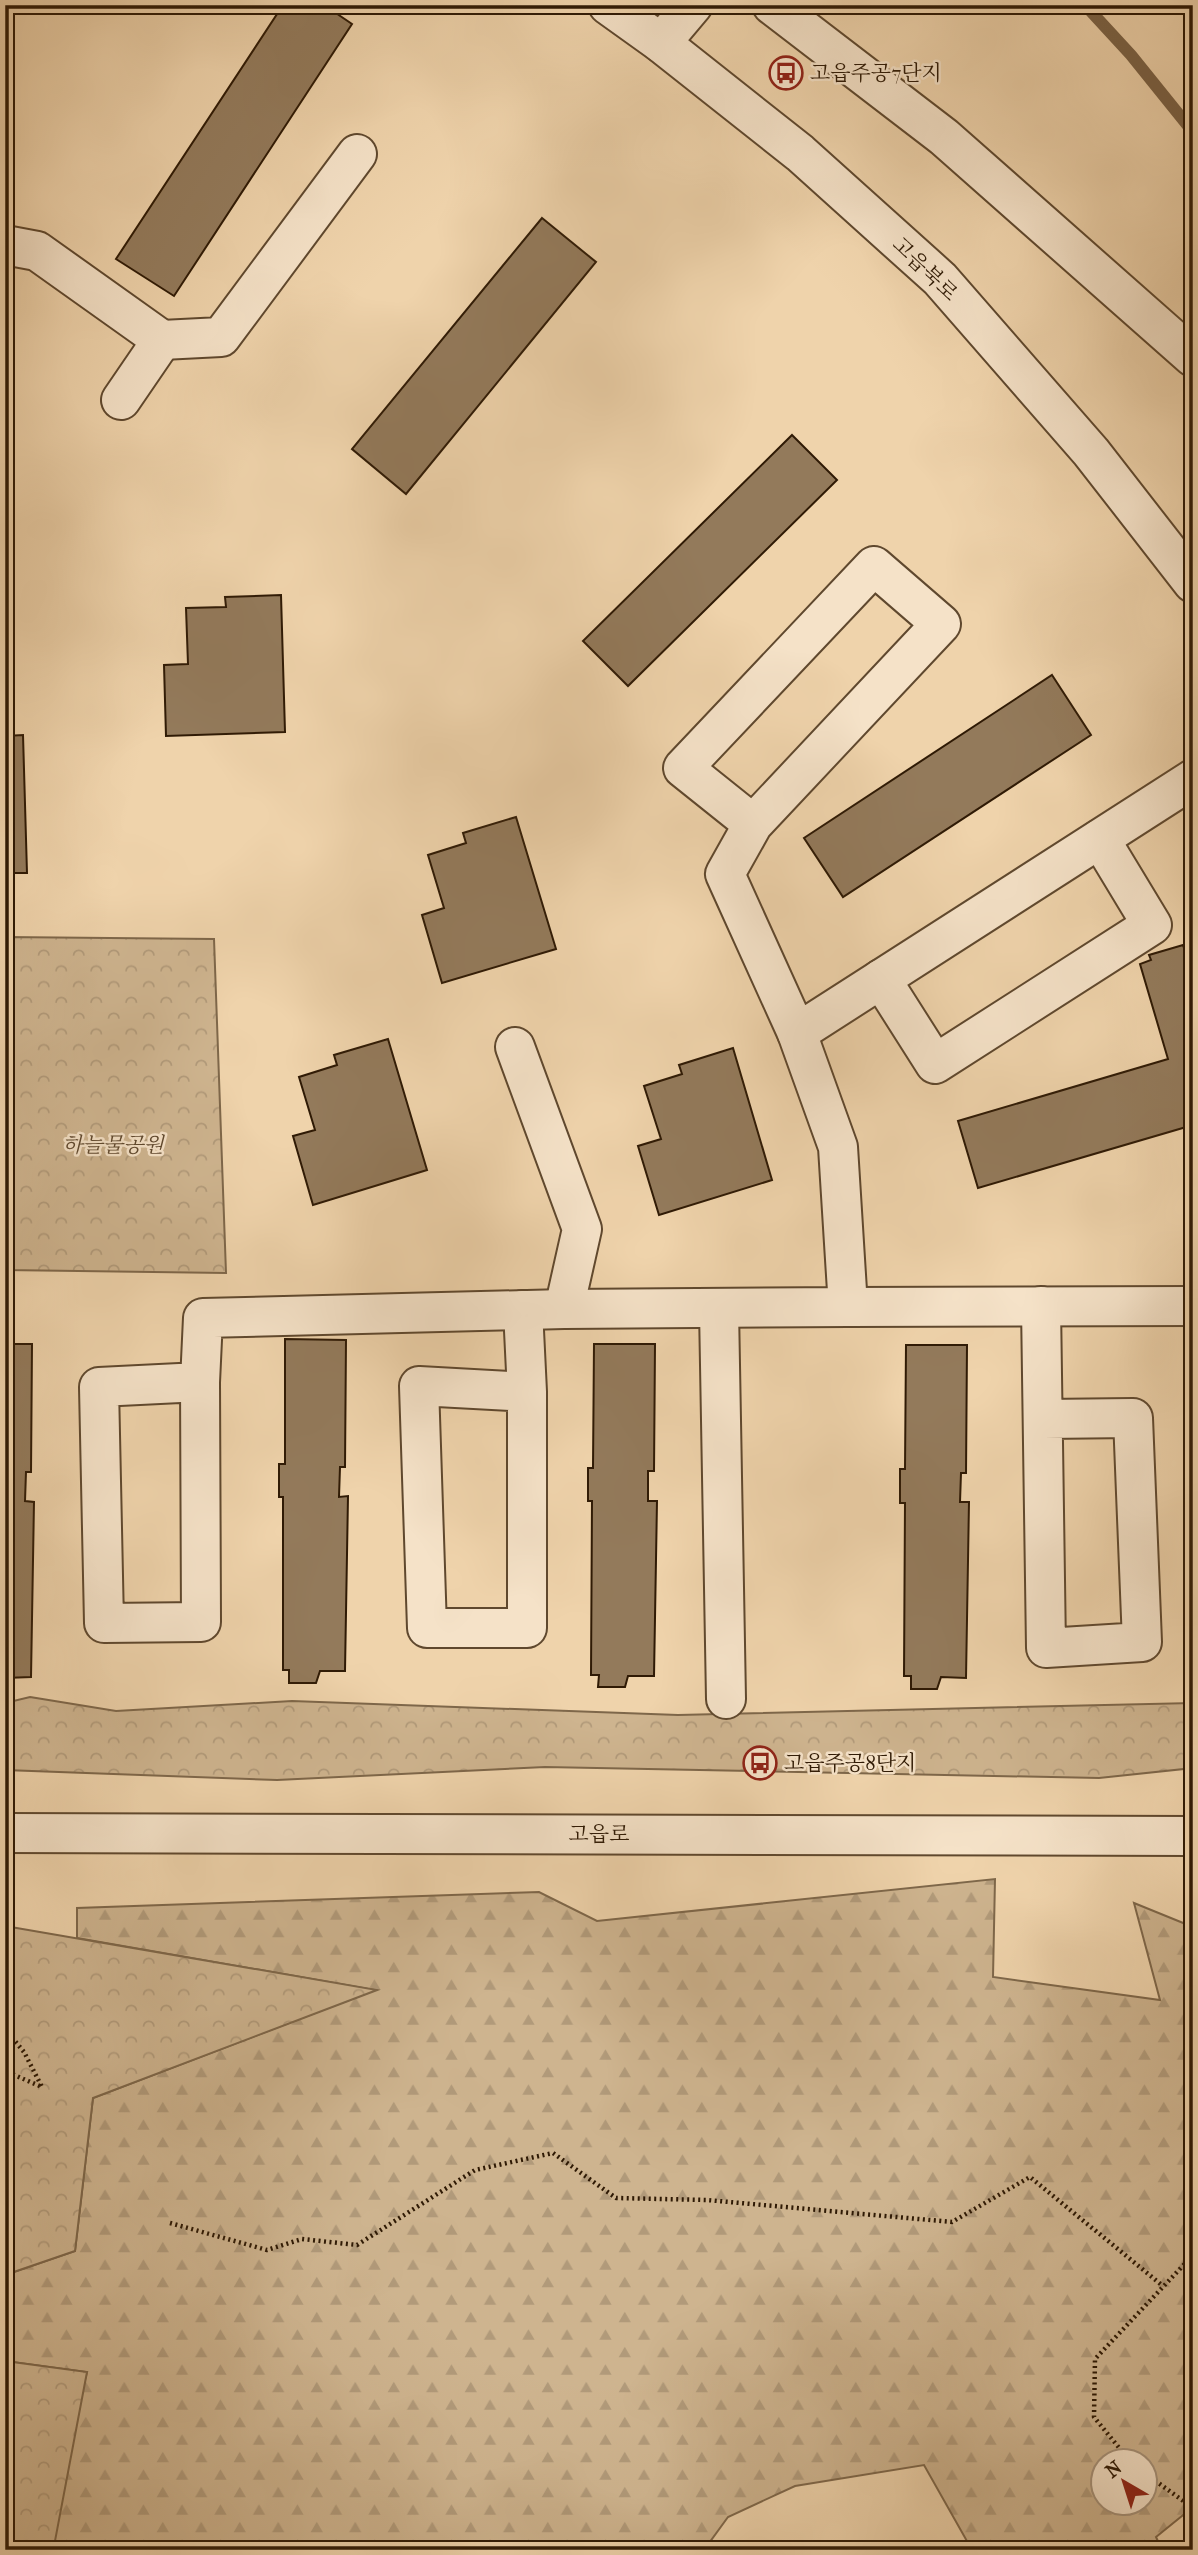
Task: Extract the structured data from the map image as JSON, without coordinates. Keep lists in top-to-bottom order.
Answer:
{
  "streets": {
    "street": ["고읍북로", "고읍로"]
  },
  "parks": ["하늘물공원"],
  "places": {
    "bus stop": ["고읍주공7단지", "고읍주공8단지"]
  },
  "north": "top left"
}
